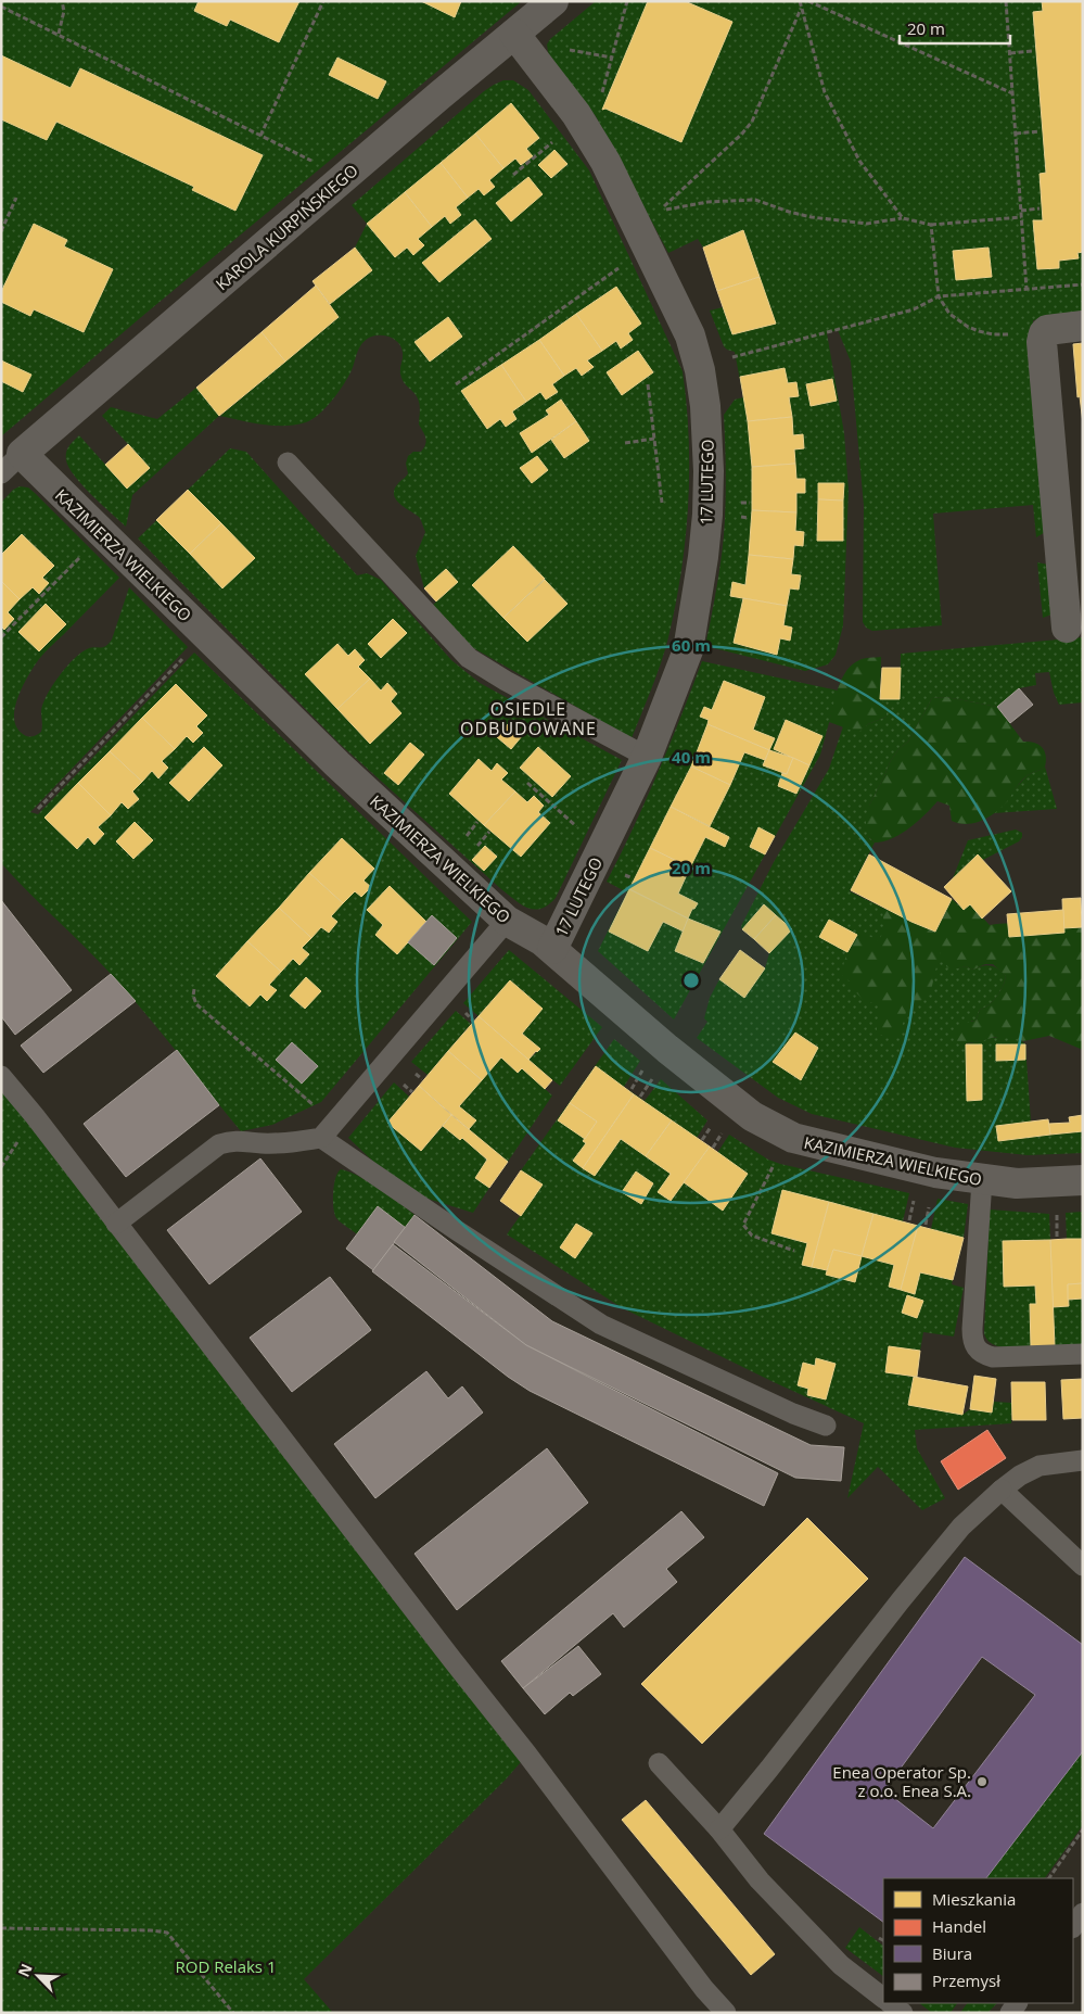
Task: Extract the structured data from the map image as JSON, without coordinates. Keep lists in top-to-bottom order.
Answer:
{
  "streets": {
    "street": ["KAROLA KURPIŃSKIEGO", "17 LUTEGO", "KAZIMIERZA WIELKIEGO"]
  },
  "crossings": [
    ["KAROLA KURPIŃSKIEGO", "17 LUTEGO"],
    ["KAROLA KURPIŃSKIEGO", "KAZIMIERZA WIELKIEGO"],
    ["17 LUTEGO", "KAZIMIERZA WIELKIEGO"]
  ],
  "districts": ["OSIEDLE ODBUDOWANE"],
  "parks": ["ROD Relaks 1"],
  "places": ["Enea Operator Sp. z o.o. Enea S.A."],
  "legend": [
    "Mieszkania",
    "Handel",
    "Biura",
    "Przemysł"
  ],
  "scale_bar": "20 m",
  "north": "top left",
  "rings": ["60 m", "40 m", "20 m"]
}
